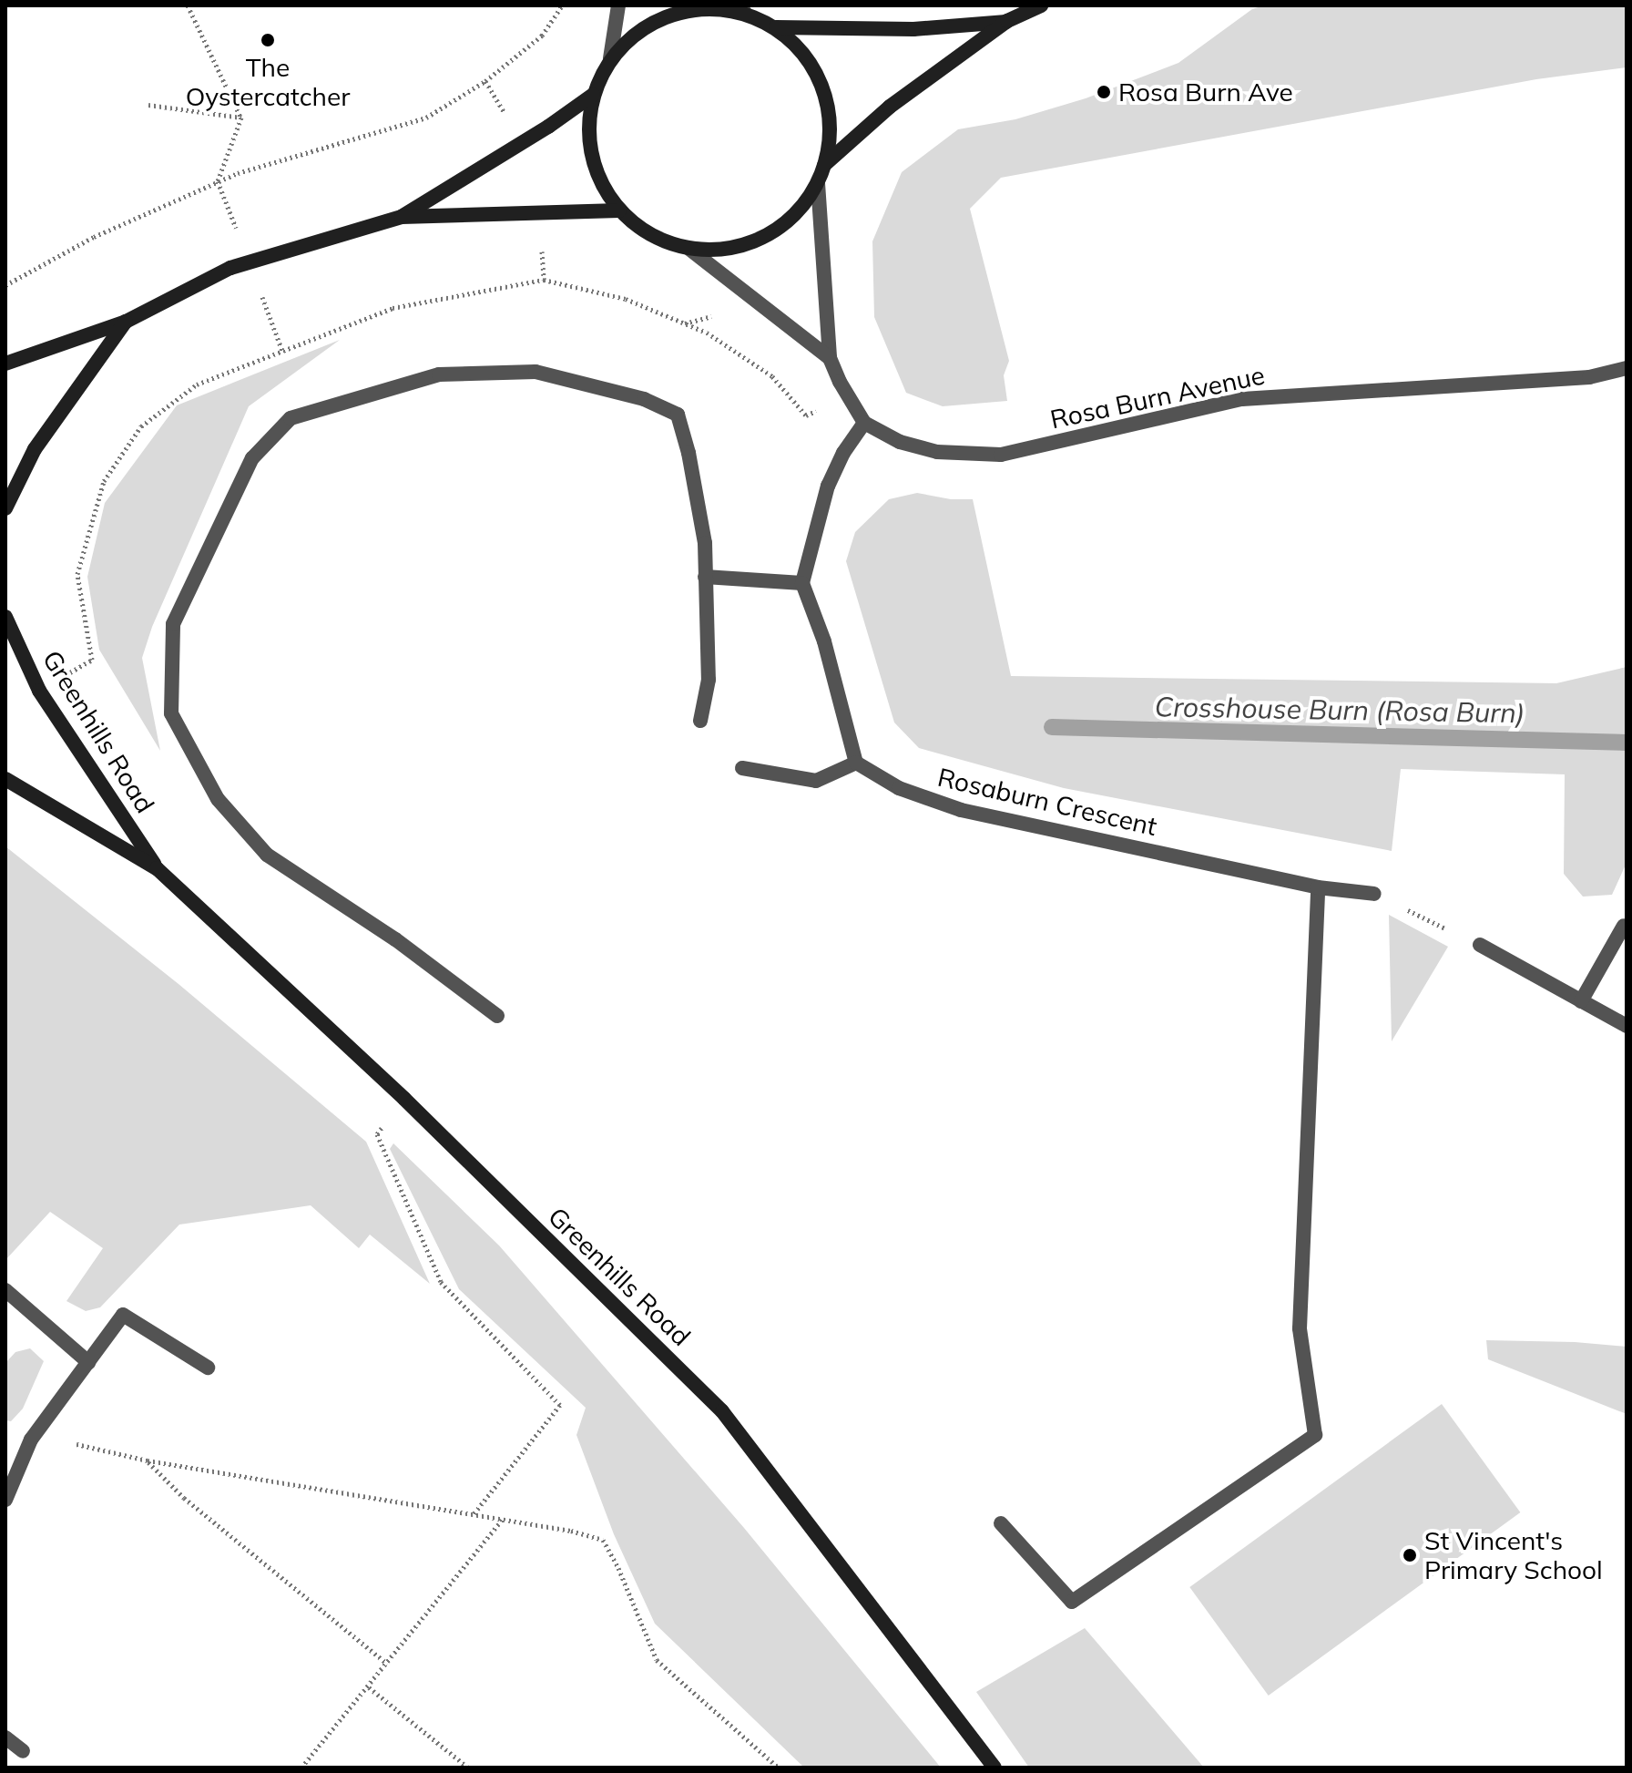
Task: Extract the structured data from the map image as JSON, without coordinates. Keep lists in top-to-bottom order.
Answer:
{
  "streets": {
    "street": ["Rosa Burn Avenue", "Greenhills Road", "Rosaburn Crescent"]
  },
  "water": ["Crosshouse Burn (Rosa Burn)"],
  "places": ["The Oystercatcher", "Rosa Burn Ave", "St Vincent's Primary School"]
}
